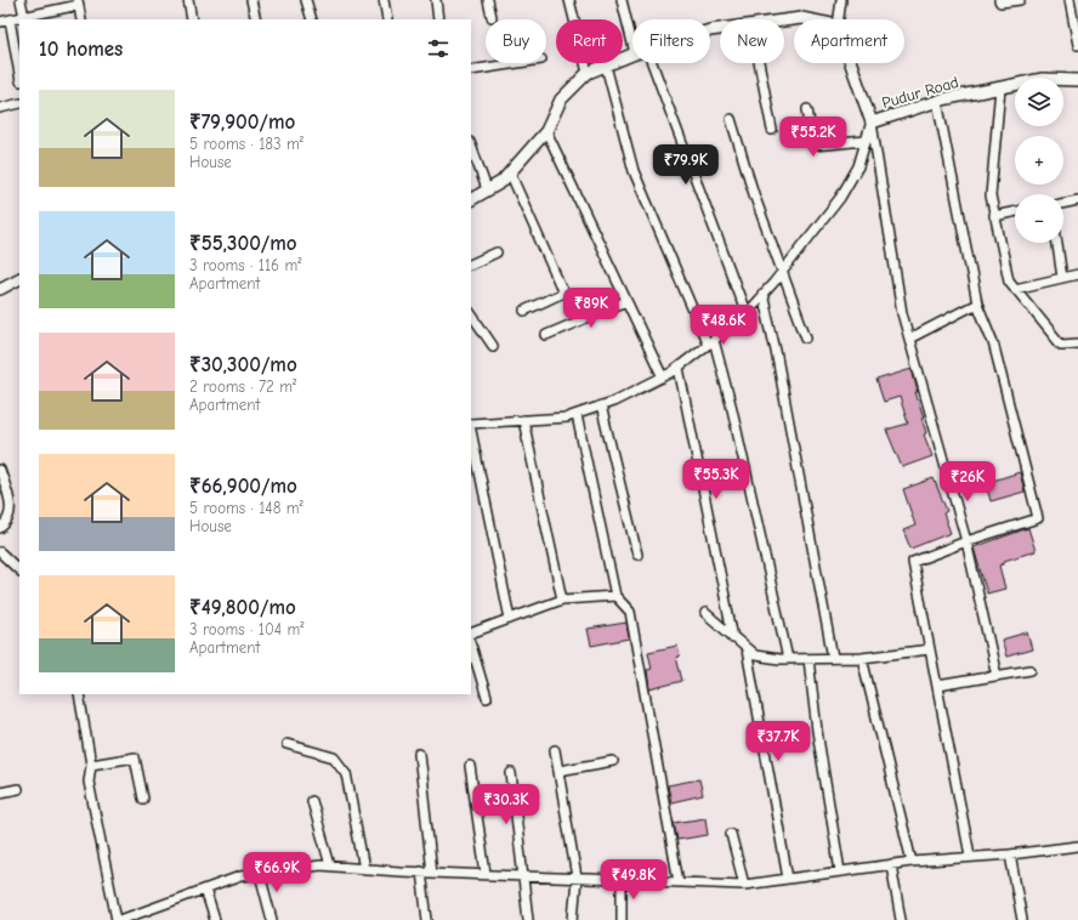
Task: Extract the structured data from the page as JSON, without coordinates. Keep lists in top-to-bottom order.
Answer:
{
  "streets": {
    "street": ["Pudur Road"]
  },
  "page": {
    "chip": [
      "Buy",
      "Rent",
      "Filters",
      "New",
      "Apartment"
    ],
    "heading": "10 homes",
    "map_buttons": ["+", "−"],
    "list": [
      {
        "name": "₹79,900/mo",
        "note": "5 rooms · 183 m² · House"
      },
      {
        "name": "₹55,300/mo",
        "note": "3 rooms · 116 m² · Apartment"
      },
      {
        "name": "₹30,300/mo",
        "note": "2 rooms · 72 m² · Apartment"
      },
      {
        "name": "₹66,900/mo",
        "note": "5 rooms · 148 m² · House"
      },
      {
        "name": "₹49,800/mo",
        "note": "3 rooms · 104 m² · Apartment"
      }
    ],
    "price": [
      "₹55.2K",
      "₹79.9K",
      "₹89K",
      "₹48.6K",
      "₹55.3K",
      "₹26K",
      "₹37.7K",
      "₹30.3K",
      "₹66.9K",
      "₹49.8K"
    ]
  }
}
